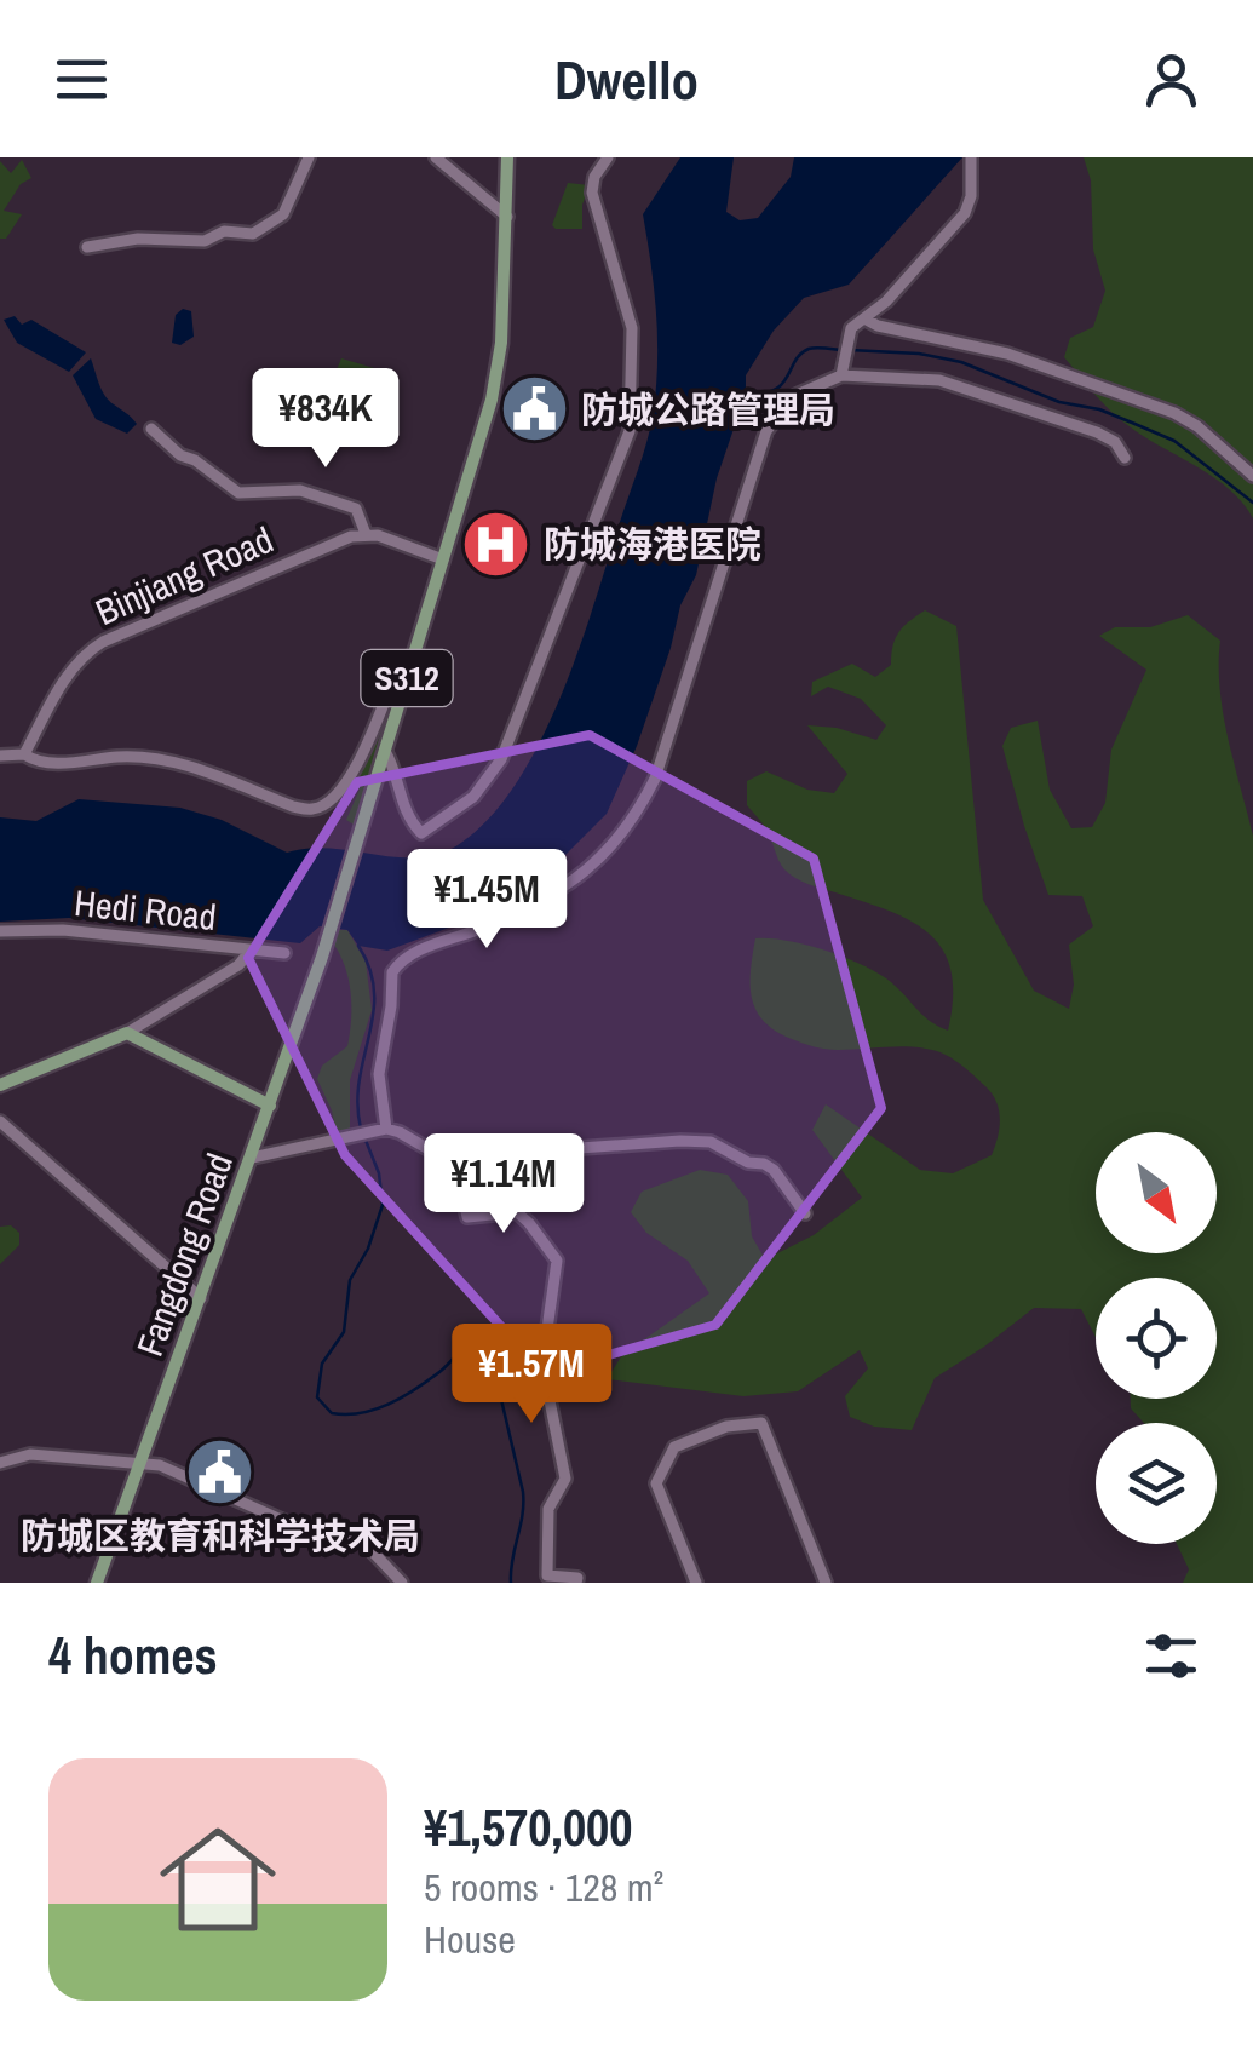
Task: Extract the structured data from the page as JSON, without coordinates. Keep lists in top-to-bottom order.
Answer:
{
  "streets": {
    "main road": ["S312", "Fangdong Road"],
    "street": ["Binjiang Road", "Hedi Road"]
  },
  "crossings": [
    ["S312", "Fangdong Road"]
  ],
  "places": {
    "public building": ["防城公路管理局", "防城区教育和科学技术局"],
    "hospital": ["防城海港医院"]
  },
  "north": "bottom right",
  "page": {
    "header": "Dwello",
    "price": [
      "¥834K",
      "¥1.45M",
      "¥1.14M",
      "¥1.57M"
    ],
    "heading": "4 homes",
    "list": [
      {
        "name": "¥1,570,000",
        "note": "5 rooms · 128 m² · House"
      }
    ]
  }
}
